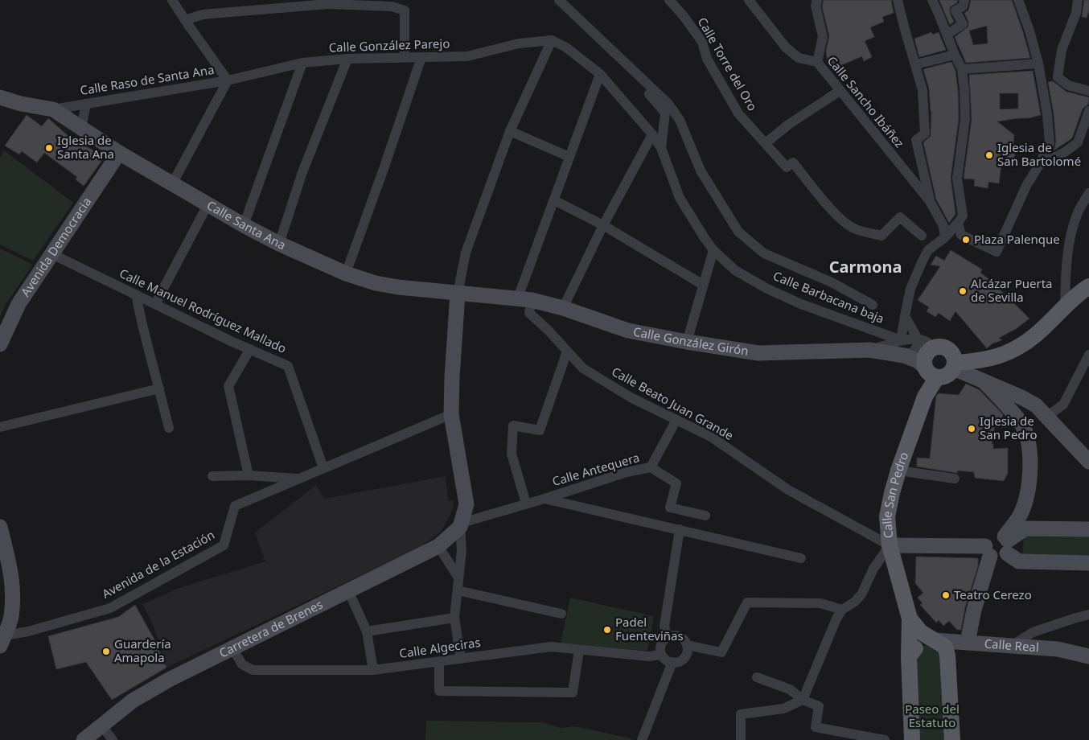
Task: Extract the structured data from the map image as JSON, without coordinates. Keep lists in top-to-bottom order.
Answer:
{
  "streets": {
    "main road": ["Calle San Pedro"],
    "street": [
      "Calle González Parejo",
      "Calle Torre del Oro",
      "Calle Raso de Santa Ana",
      "Calle Sancho Ibáñez",
      "Calle Santa Ana",
      "Avenida Democracia",
      "Calle Barbacana baja",
      "Calle Manuel Rodríguez Mallado",
      "Calle González Girón",
      "Calle Beato Juan Grande",
      "Calle Antequera",
      "Avenida de la Estación",
      "Carretera de Brenes",
      "Calle Real",
      "Calle Algeciras"
    ]
  },
  "crossings": [
    ["Calle González Parejo", "Calle Raso de Santa Ana"],
    ["Calle González Parejo", "Calle Barbacana baja"],
    ["Calle Raso de Santa Ana", "Calle Santa Ana"],
    ["Calle Santa Ana", "Avenida Democracia"],
    ["Calle Santa Ana", "Calle González Girón"],
    ["Avenida Democracia", "Calle Manuel Rodríguez Mallado"],
    ["Calle Manuel Rodríguez Mallado", "Avenida de la Estación"],
    ["Calle González Girón", "Calle Beato Juan Grande"],
    ["Calle González Girón", "Calle San Pedro"],
    ["Calle Beato Juan Grande", "Calle San Pedro"],
    ["Calle Antequera", "Carretera de Brenes"],
    ["Carretera de Brenes", "Calle Algeciras"]
  ],
  "districts": ["Carmona"],
  "parks": ["Paseo del Estatuto"],
  "places": [
    "Iglesia de Santa Ana",
    "Iglesia de San Bartolomé",
    "Plaza Palenque",
    "Alcázar Puerta de Sevilla",
    "Iglesia de San Pedro",
    "Teatro Cerezo",
    "Padel Fuenteviñas",
    "Guardería Amapola"
  ]
}
